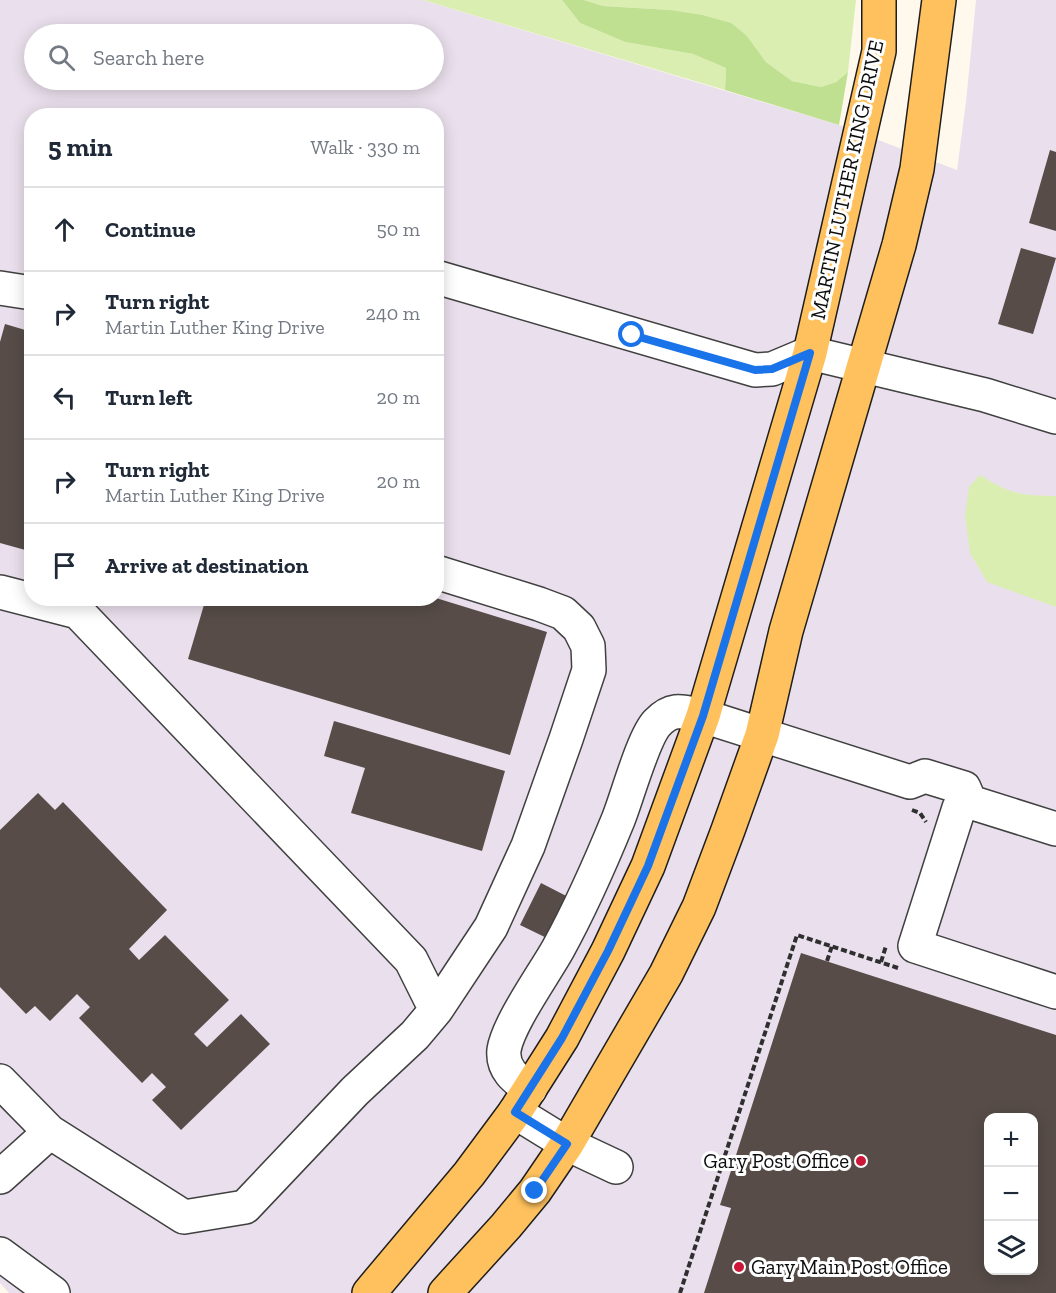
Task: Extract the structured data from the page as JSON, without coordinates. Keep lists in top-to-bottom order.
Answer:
{
  "streets": {
    "main road": ["MARTIN LUTHER KING DRIVE"]
  },
  "places": ["Gary Post Office", "Gary Main Post Office"],
  "page": {
    "search": "Search here",
    "heading": ["5 min", "Walk · 330 m"],
    "list": [
      ["Continue", "50 m"],
      ["Turn right", "Martin Luther King Drive", "240 m"],
      ["Turn left", "20 m"],
      ["Turn right", "Martin Luther King Drive", "20 m"],
      "Arrive at destination"
    ],
    "map_buttons": ["+", "−"]
  }
}
